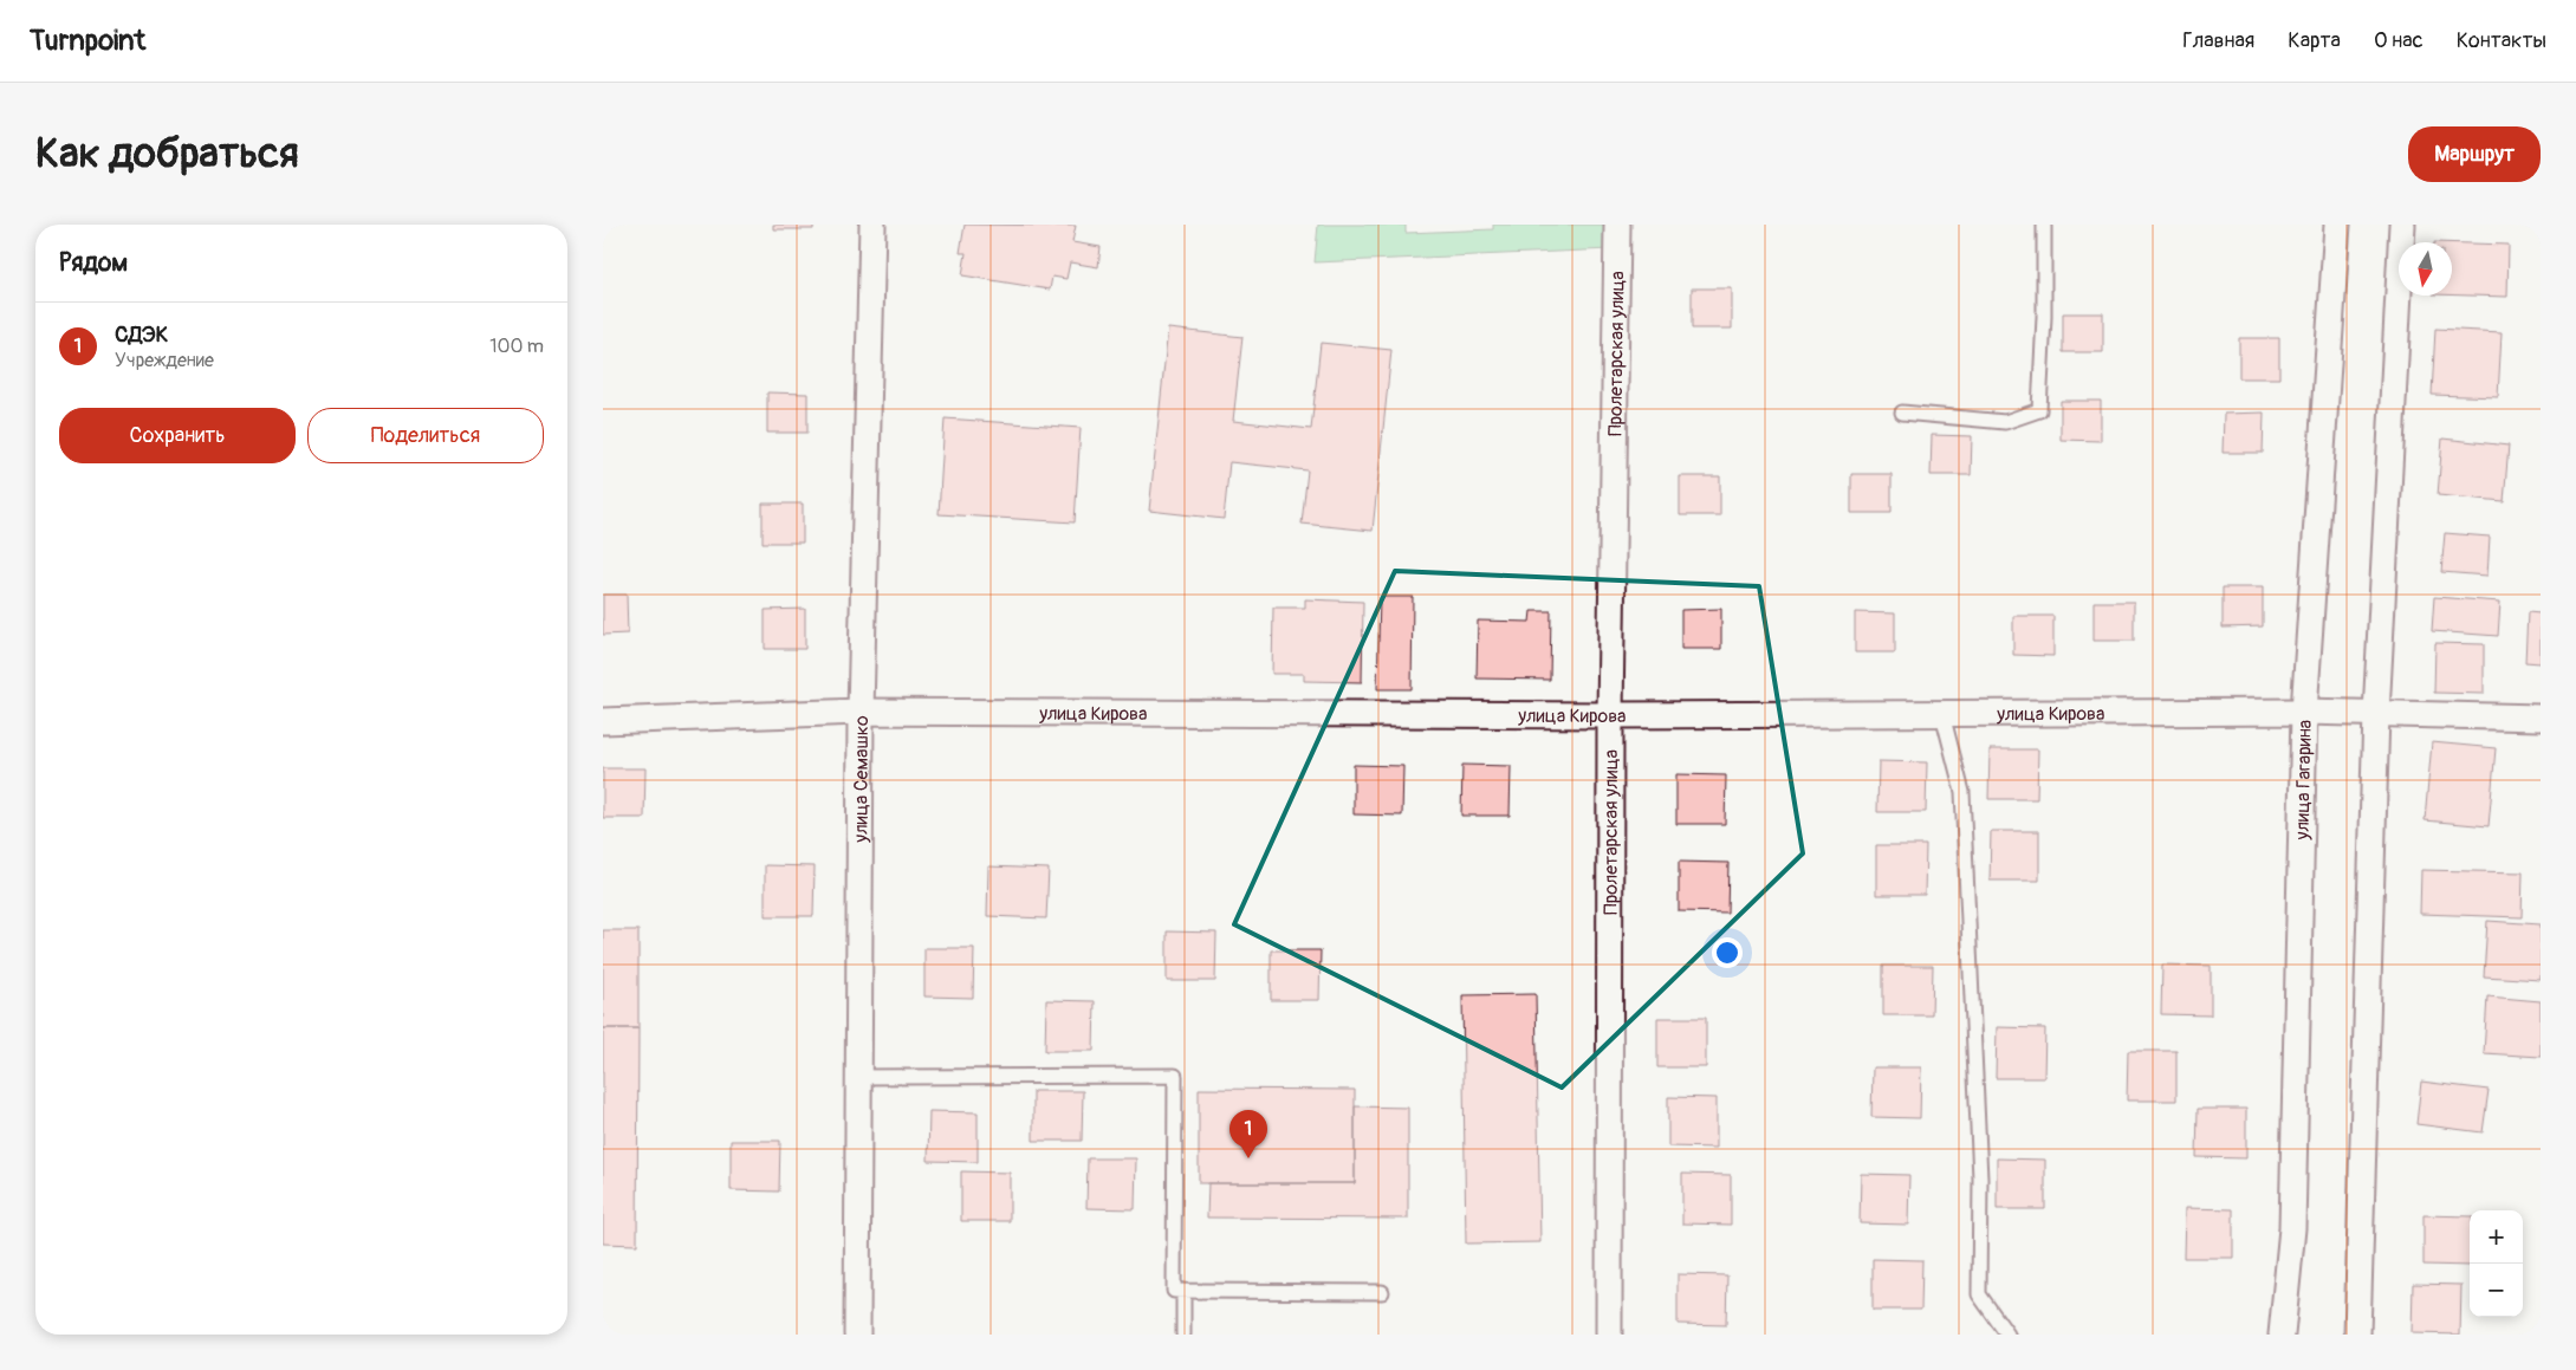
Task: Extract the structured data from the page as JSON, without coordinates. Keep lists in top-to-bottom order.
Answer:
{
  "streets": {
    "street": [
      "Пролетарская улица",
      "улица Кирова",
      "улица Семашко",
      "улица Гагарина"
    ]
  },
  "crossings": [
    ["Пролетарская улица", "улица Кирова"],
    ["улица Кирова", "улица Семашко"],
    ["улица Кирова", "улица Гагарина"]
  ],
  "north": "bottom",
  "page": {
    "header": "Turnpoint",
    "nav": [
      "Главная",
      "Карта",
      "О нас",
      "Контакты"
    ],
    "buttons": [
      "Маршрут",
      ["Сохранить", "Поделиться"]
    ],
    "title": "Как добраться",
    "heading": "Рядом",
    "list": [
      {
        "mark": "1",
        "name": "СДЭК",
        "note": "Учреждение",
        "value": "100 m"
      }
    ],
    "pins": "1",
    "map_buttons": ["+", "−"]
  }
}
